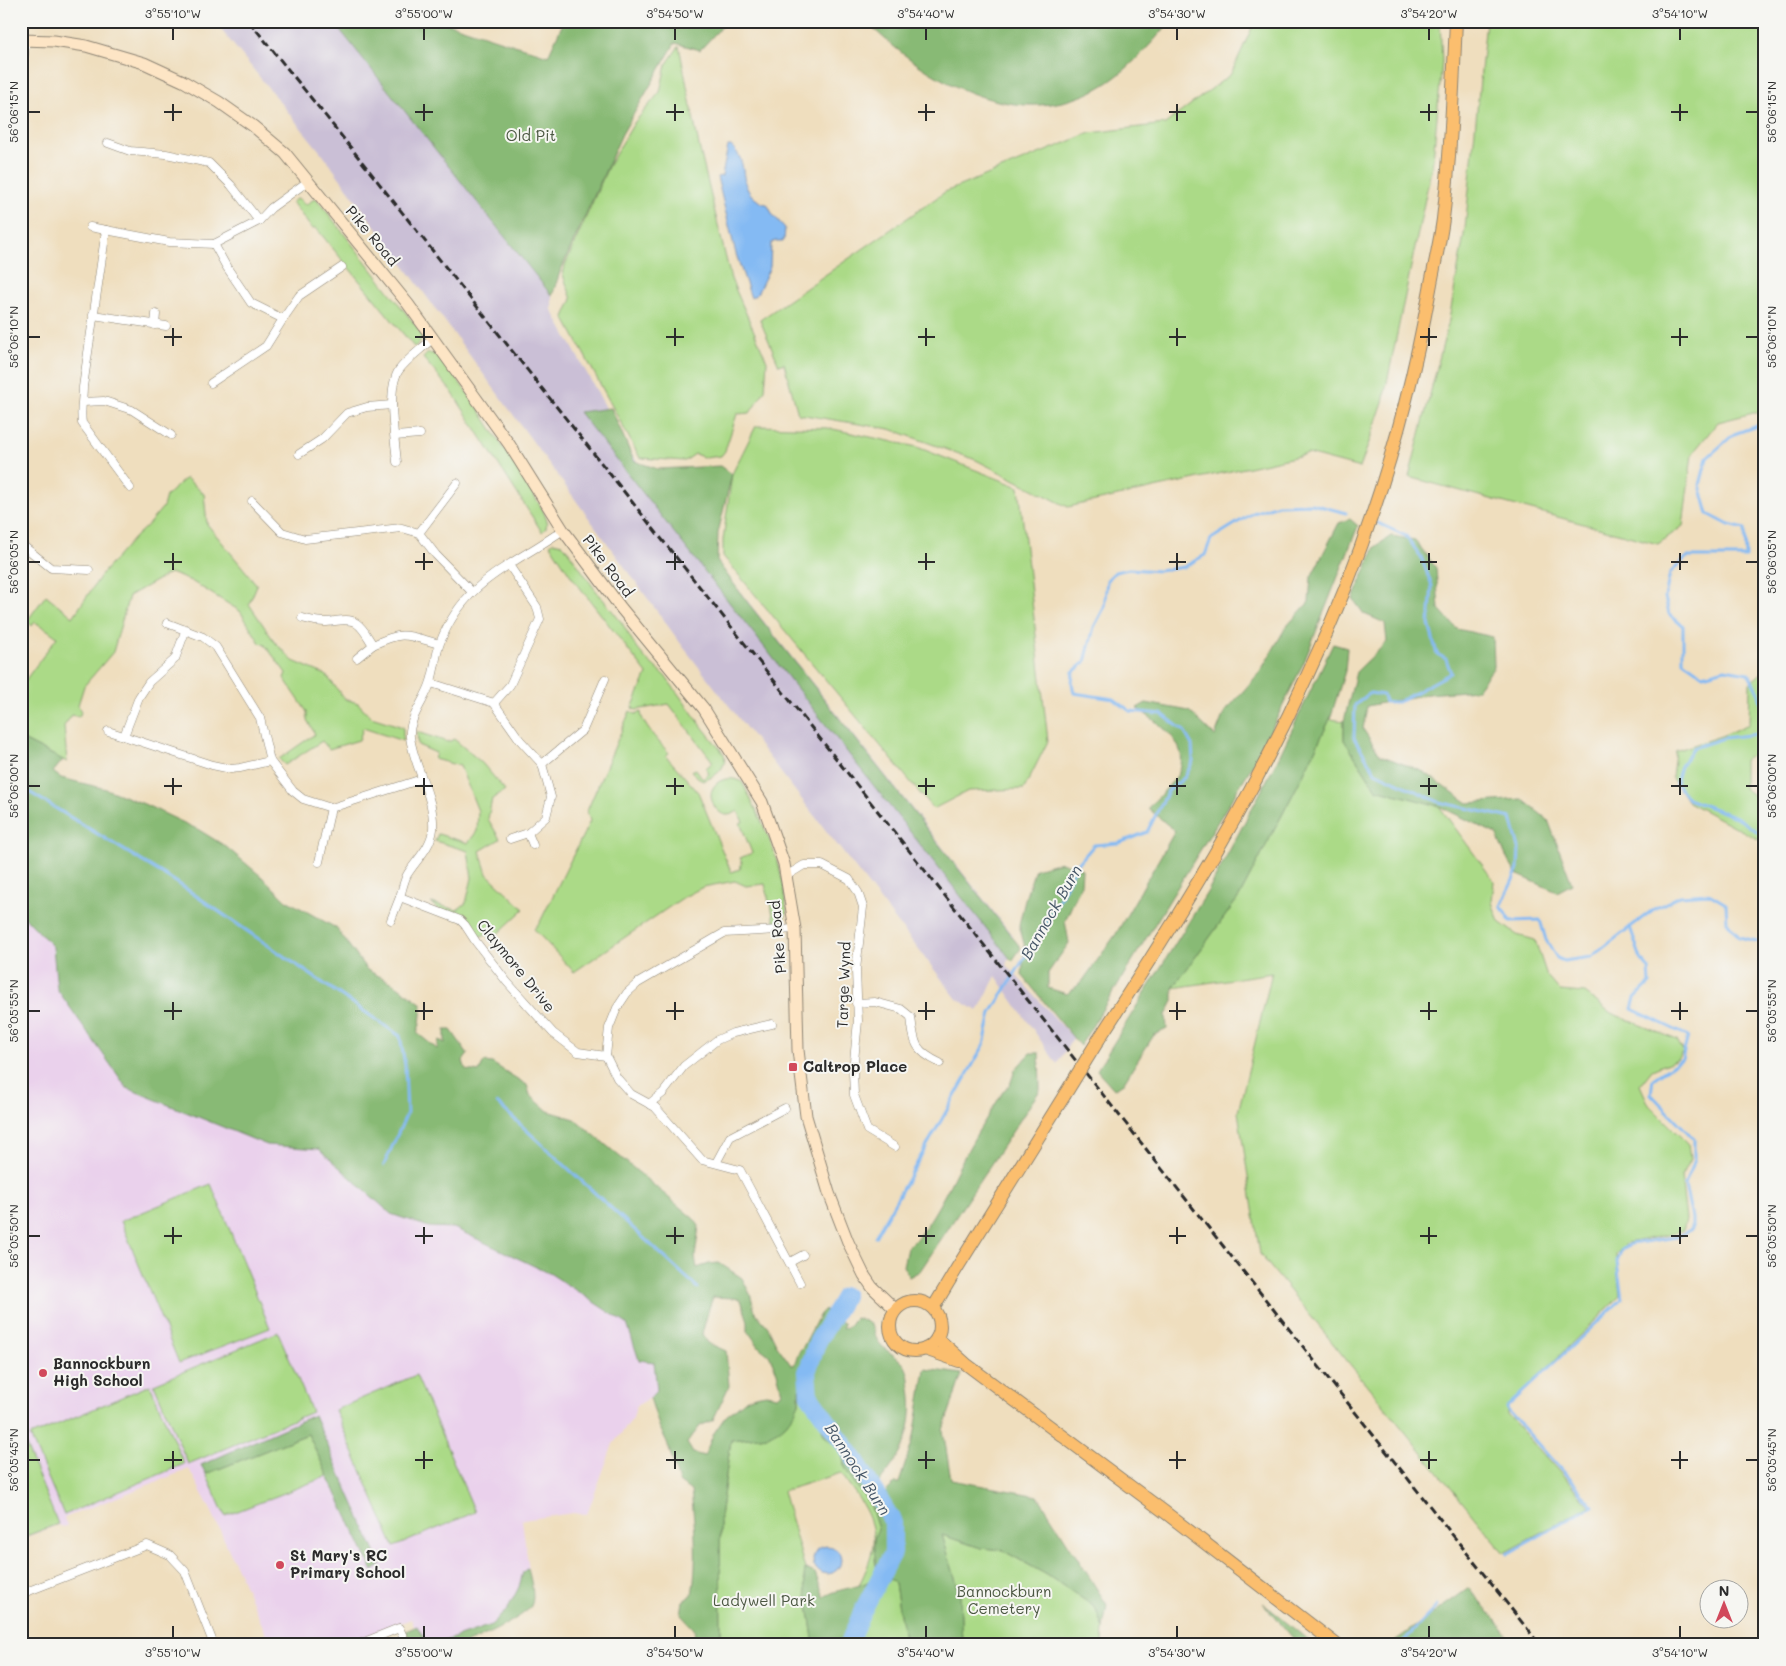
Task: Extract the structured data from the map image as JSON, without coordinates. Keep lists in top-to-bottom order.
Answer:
{
  "streets": {
    "street": ["Pike Road", "Claymore Drive", "Targe Wynd"]
  },
  "crossings": [
    ["Pike Road", "Targe Wynd"]
  ],
  "water": ["Bannock Burn"],
  "parks": ["Old Pit", "Bannockburn Cemetery", "Ladywell Park"],
  "places": {
    "transit": ["Caltrop Place"],
    "other": ["Bannockburn High School", "St Mary's RC Primary School"]
  },
  "north": "top",
  "coordinates": [
    "3°55'10\"W",
    "3°55'00\"W",
    "3°54'50\"W",
    "3°54'40\"W",
    "3°54'30\"W",
    "3°54'20\"W",
    "3°54'10\"W",
    "56°06'15\"N",
    "56°06'10\"N",
    "56°06'05\"N",
    "56°06'00\"N",
    "56°05'55\"N",
    "56°05'50\"N",
    "56°05'45\"N"
  ]
}
